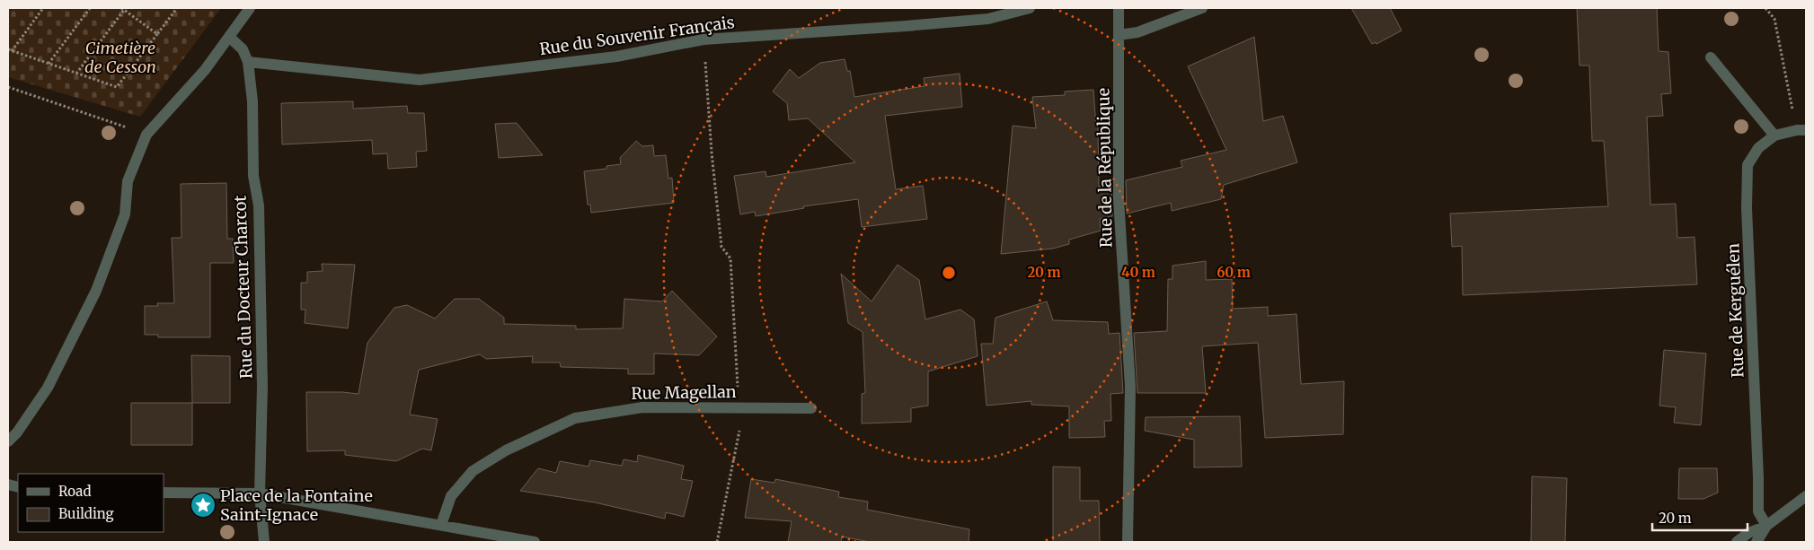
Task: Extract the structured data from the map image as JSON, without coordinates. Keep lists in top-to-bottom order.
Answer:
{
  "streets": {
    "street": [
      "Rue du Souvenir Français",
      "Rue de la République",
      "Rue du Docteur Charcot",
      "Rue de Kerguélen",
      "Rue Magellan"
    ]
  },
  "crossings": [
    ["Rue du Souvenir Français", "Rue du Docteur Charcot"]
  ],
  "parks": ["Cimetière de Cesson"],
  "places": {
    "place": ["Place de la Fontaine Saint-Ignace"]
  },
  "legend": ["Road", "Building"],
  "scale_bar": "20 m",
  "rings": ["20 m", "40 m", "60 m"]
}
